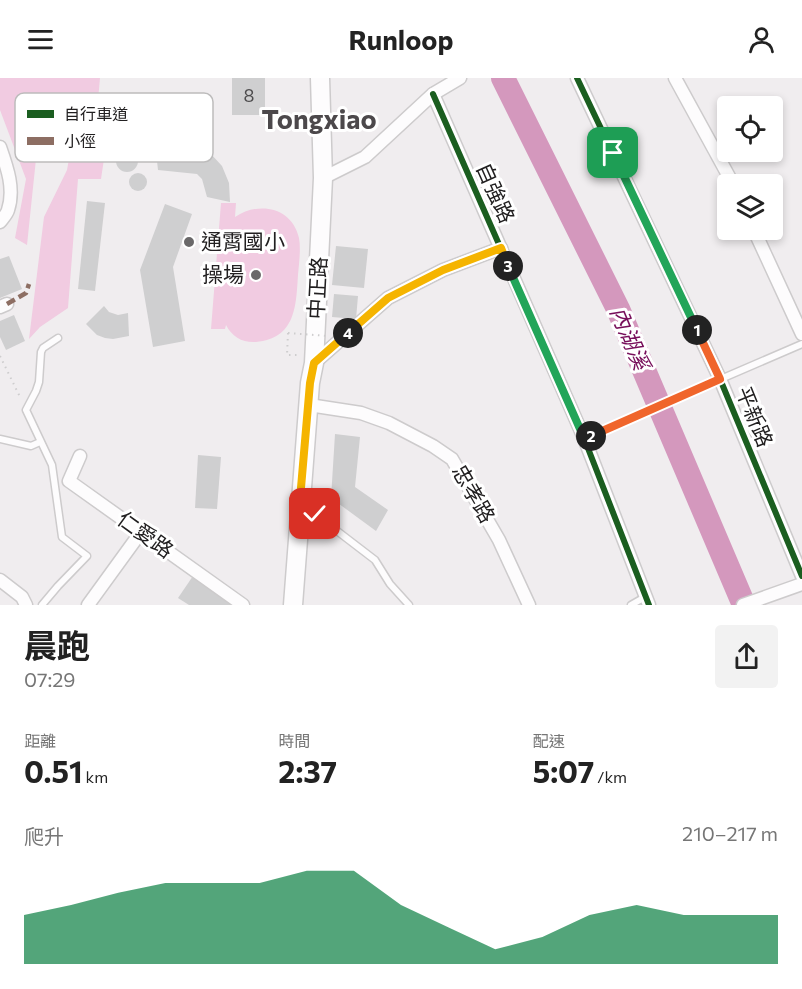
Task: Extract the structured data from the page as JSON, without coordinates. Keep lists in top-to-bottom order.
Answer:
{
  "streets": {
    "main road": ["中正路"],
    "street": [
      "自強路",
      "平新路",
      "忠孝路",
      "仁愛路"
    ]
  },
  "crossings": [
    ["中正路", "忠孝路"]
  ],
  "districts": ["Tongxiao"],
  "water": ["內湖溪"],
  "places": ["通霄國小", "操場"],
  "house_numbers": ["8"],
  "legend": ["自行車道", "小徑"],
  "page": {
    "header": "Runloop",
    "pins": [
      "3",
      "1",
      "4",
      "2"
    ],
    "heading": ["晨跑", "07:29"],
    "stats": [
      ["距離", "0.51 km"],
      ["時間", "2:37"],
      ["配速", "5:07 /km"]
    ],
    "chart": ["爬升", "210–217 m"]
  }
}
